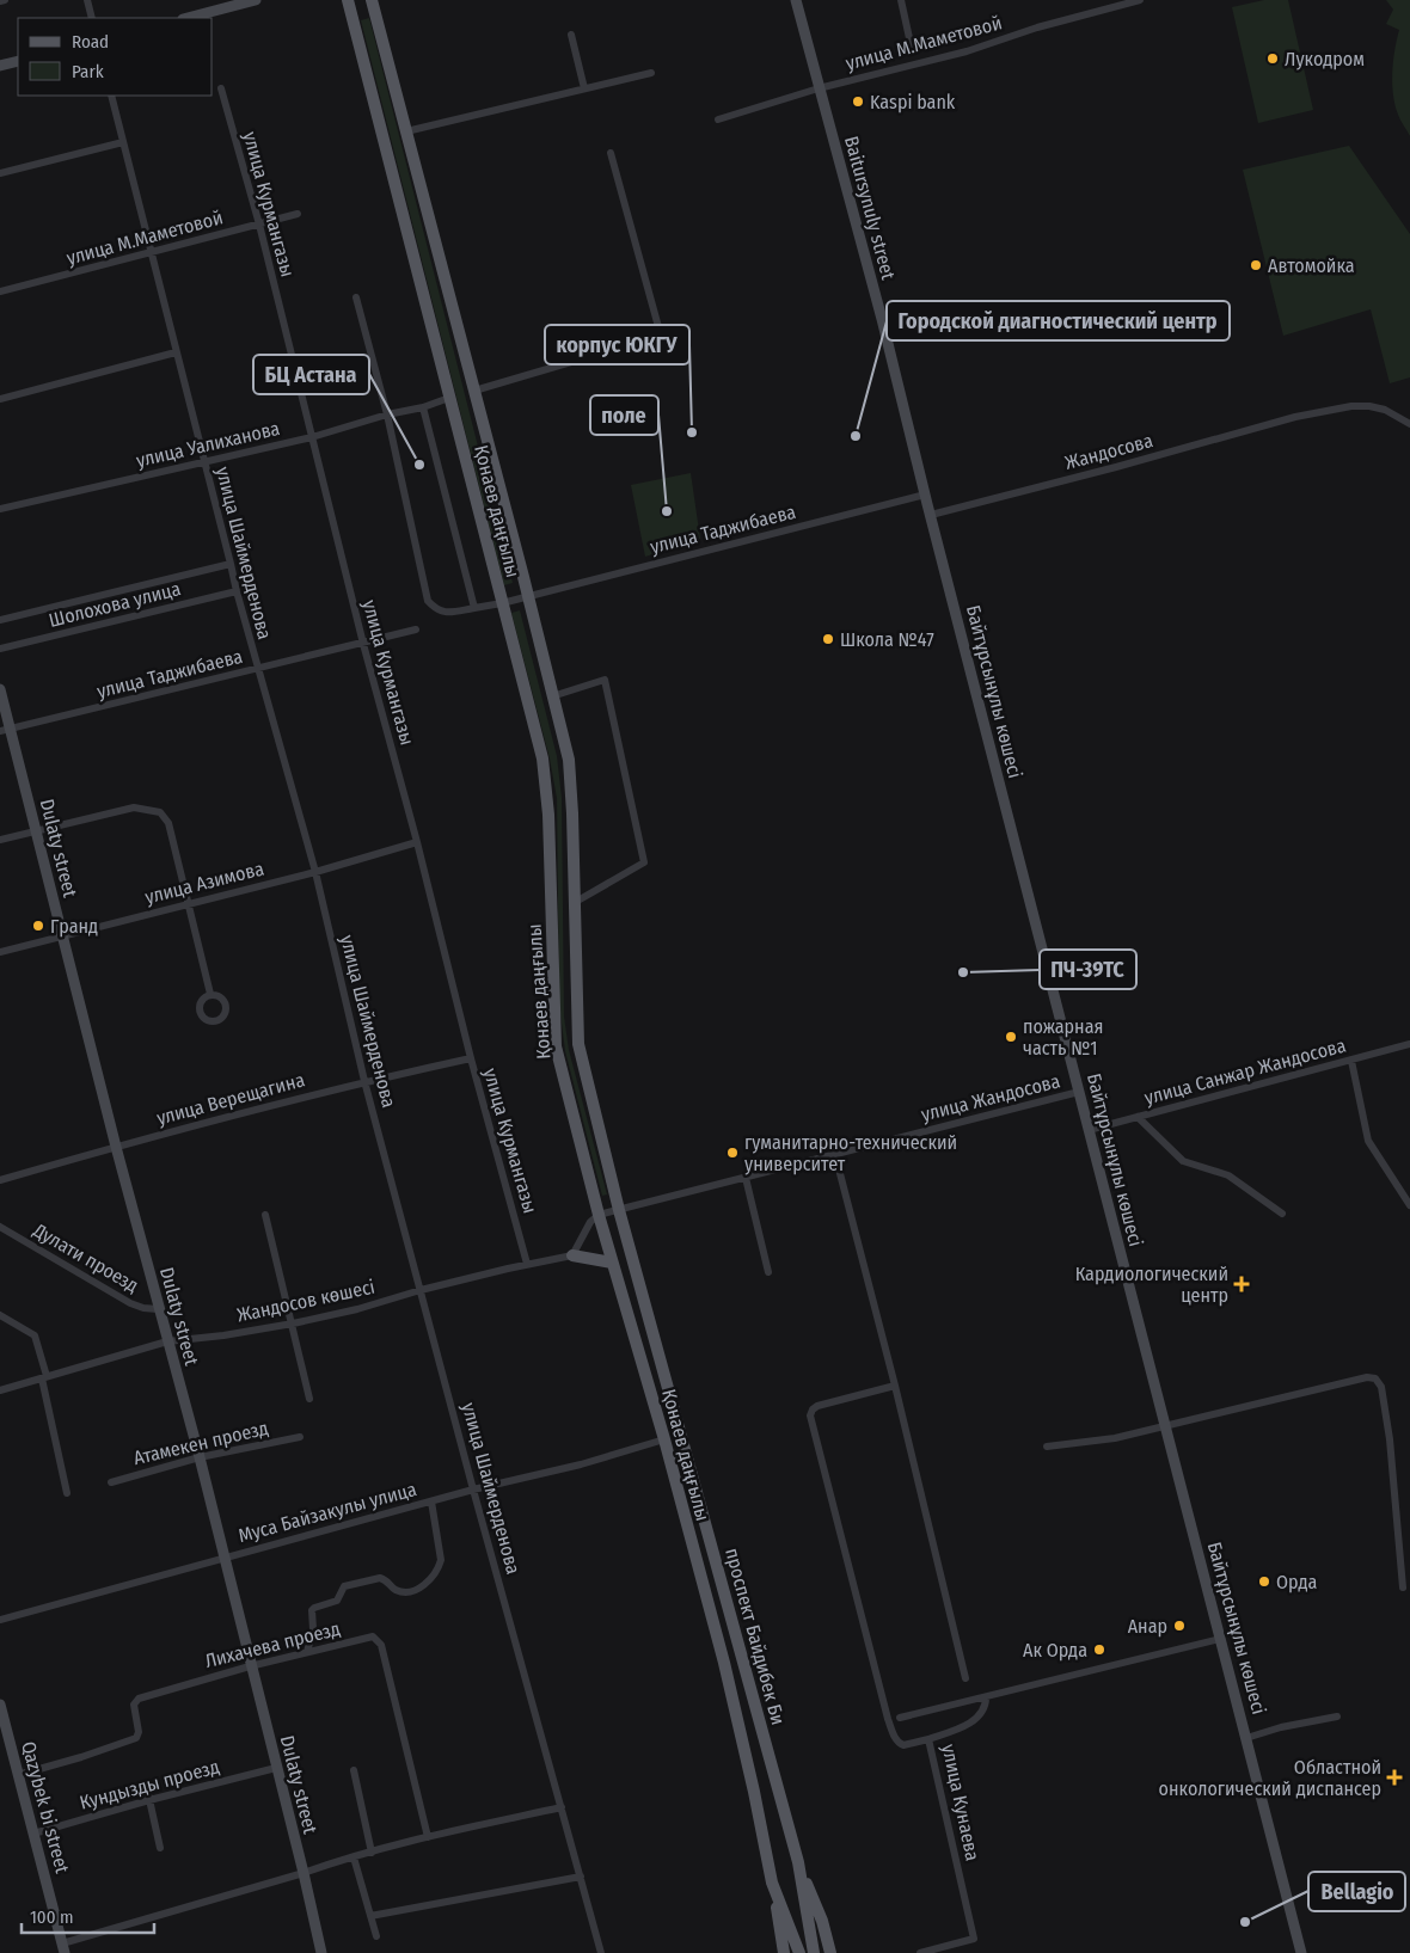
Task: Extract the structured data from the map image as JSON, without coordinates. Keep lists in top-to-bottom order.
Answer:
{
  "streets": {
    "main road": [
      "Baitursynuly street",
      "Қонаев даңғылы",
      "Байтұрсынұлы көшесі",
      "Dulaty street",
      "проспект Байдибек Би",
      "Qazybek bi street"
    ],
    "street": [
      "улица М.Маметовой",
      "улица Курмангазы",
      "улица Уалиханова",
      "Жандосова",
      "улица Таджибаева",
      "улица Шаймерденова",
      "Шолохова улица",
      "улица Азимова",
      "улица Санжар Жандосова",
      "улица Жандосова",
      "улица Верещагина",
      "Дулати проезд",
      "Жандосов көшесі",
      "Атамекен проезд",
      "Муса Байзакулы улица",
      "Лихачева проезд",
      "Кундызды проезд",
      "улица Кунаева"
    ]
  },
  "crossings": [
    ["улица М.Маметовой", "улица Курмангазы"],
    ["улица М.Маметовой", "Baitursynuly street"],
    ["улица М.Маметовой", "улица Шаймерденова"],
    ["улица Курмангазы", "улица Уалиханова"],
    ["улица Курмангазы", "улица Таджибаева"],
    ["улица Курмангазы", "улица Азимова"],
    ["улица Курмангазы", "улица Верещагина"],
    ["улица Курмангазы", "Жандосов көшесі"],
    ["Baitursynuly street", "Жандосова"],
    ["Baitursynuly street", "улица Таджибаева"],
    ["Baitursynuly street", "Байтұрсынұлы көшесі"],
    ["улица Уалиханова", "Қонаев даңғылы"],
    ["улица Уалиханова", "улица Таджибаева"],
    ["улица Уалиханова", "улица Шаймерденова"],
    ["Жандосова", "Байтұрсынұлы көшесі"],
    ["Қонаев даңғылы", "улица Таджибаева"],
    ["Қонаев даңғылы", "улица Жандосова"],
    ["Қонаев даңғылы", "Муса Байзакулы улица"],
    ["Қонаев даңғылы", "проспект Байдибек Би"],
    ["улица Таджибаева", "улица Шаймерденова"],
    ["улица Таджибаева", "Dulaty street"],
    ["улица Шаймерденова", "Шолохова улица"],
    ["улица Шаймерденова", "улица Азимова"],
    ["улица Шаймерденова", "улица Верещагина"],
    ["улица Шаймерденова", "Жандосов көшесі"],
    ["улица Шаймерденова", "Муса Байзакулы улица"],
    ["Байтұрсынұлы көшесі", "улица Санжар Жандосова"],
    ["Байтұрсынұлы көшесі", "улица Жандосова"],
    ["Dulaty street", "улица Азимова"],
    ["Dulaty street", "улица Верещагина"],
    ["Dulaty street", "Дулати проезд"],
    ["Dulaty street", "Жандосов көшесі"],
    ["Dulaty street", "Атамекен проезд"],
    ["Dulaty street", "Муса Байзакулы улица"],
    ["Dulaty street", "Лихачева проезд"],
    ["Dulaty street", "Кундызды проезд"],
    ["Лихачева проезд", "Qazybek bi street"],
    ["Кундызды проезд", "Qazybek bi street"]
  ],
  "places": {
    "other": [
      "Лукодром",
      "Kaspi bank",
      "Автомойка",
      "корпус ЮКГУ",
      "Городской диагностический центр",
      "БЦ Астана",
      "поле",
      "Школа №47",
      "Гранд",
      "ПЧ-39ТС",
      "пожарная часть №1",
      "гуманитарно-технический университет",
      "Орда",
      "Анар",
      "Ак Орда",
      "Bellagio"
    ],
    "health": ["Кардиологический центр", "Областной онкологический диспансер"]
  },
  "legend": ["Road", "Park"],
  "scale_bar": "100 m"
}
